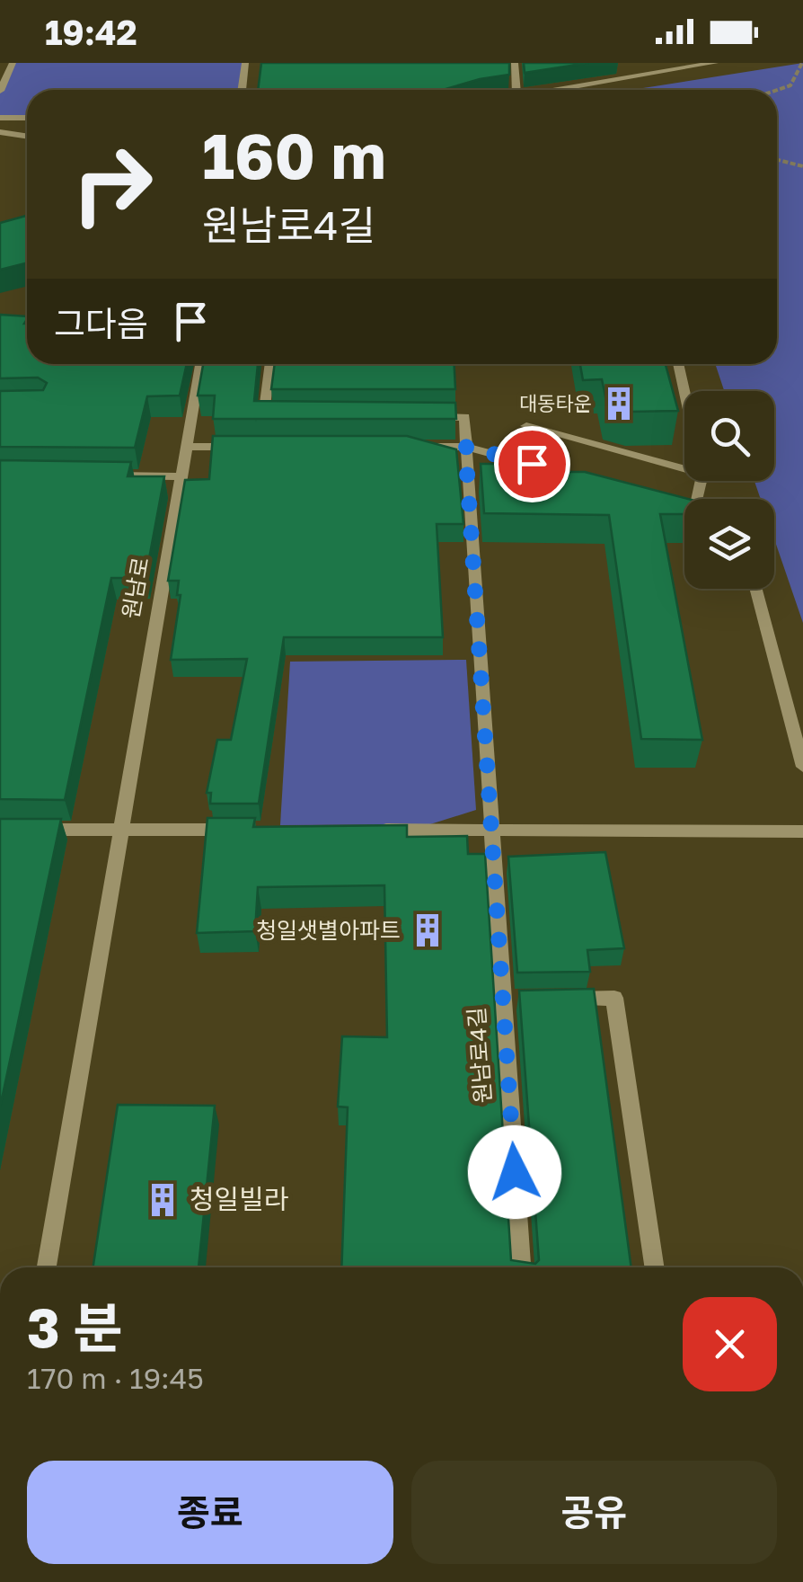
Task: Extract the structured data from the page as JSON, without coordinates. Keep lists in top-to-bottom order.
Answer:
{
  "streets": {
    "street": ["원남로", "원남로4길"]
  },
  "places": {
    "building": ["대동타운", "청일샛별아파트", "청일빌라"]
  },
  "page": {
    "status": "19:42",
    "turn": ["160 m", "원남로4길"],
    "then": "그다음",
    "heading": ["3 분", "170 m · 19:45"],
    "buttons": ["종료", "공유"]
  }
}
